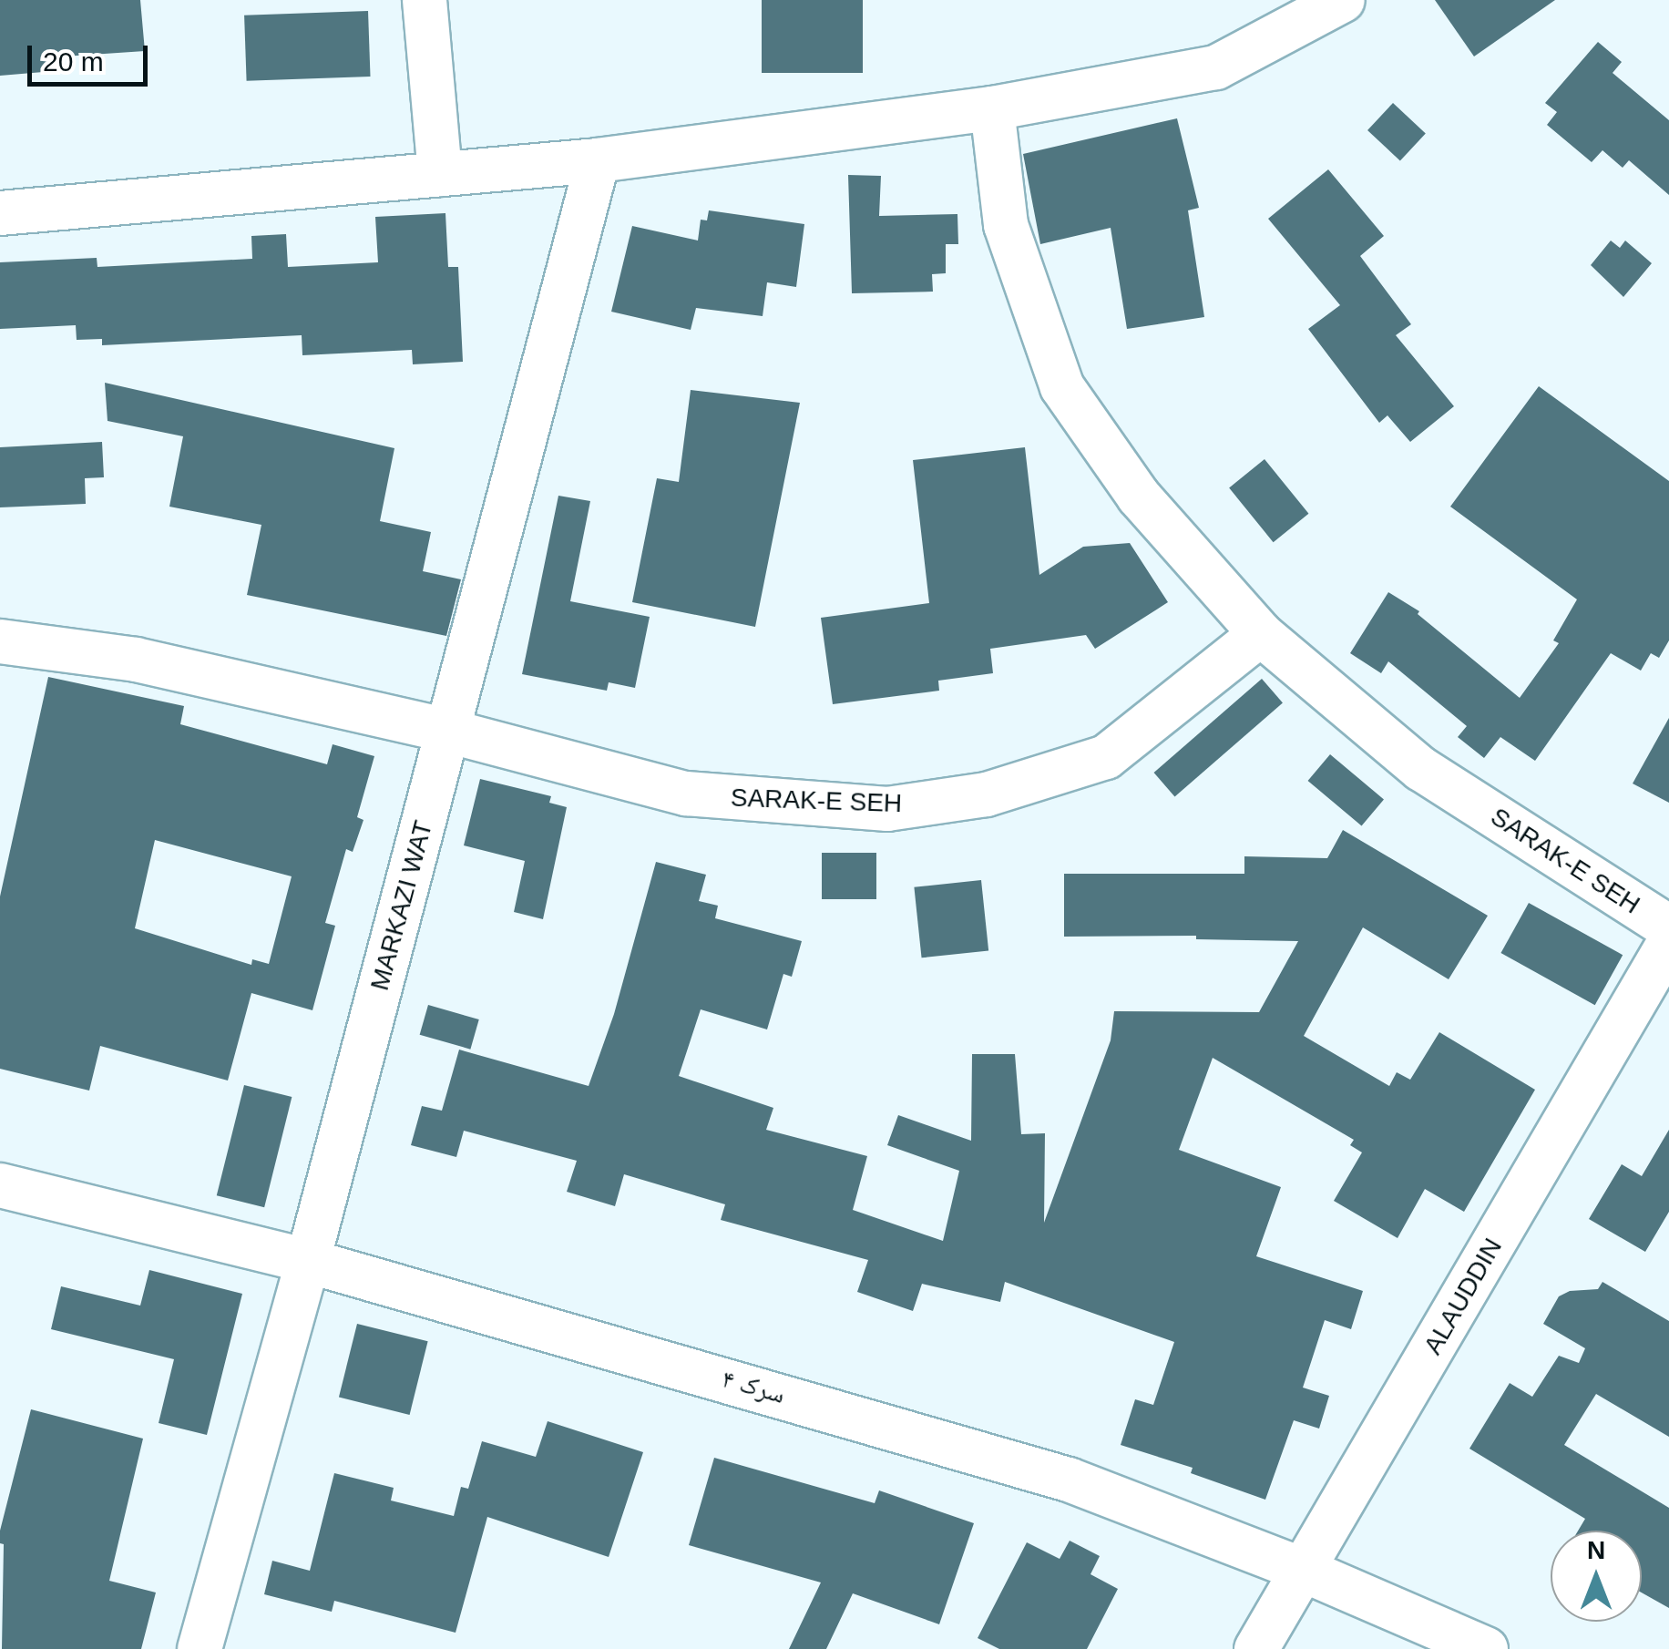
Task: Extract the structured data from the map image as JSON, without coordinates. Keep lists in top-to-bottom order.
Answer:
{
  "streets": {
    "street": [
      "SARAK-E SEH",
      "MARKAZI WAT",
      "ALAUDDIN",
      "سرک ۴"
    ]
  },
  "crossings": [
    ["SARAK-E SEH", "MARKAZI WAT"],
    ["MARKAZI WAT", "سرک ۴"],
    ["ALAUDDIN", "سرک ۴"]
  ],
  "scale_bar": "20 m",
  "north": "top"
}
